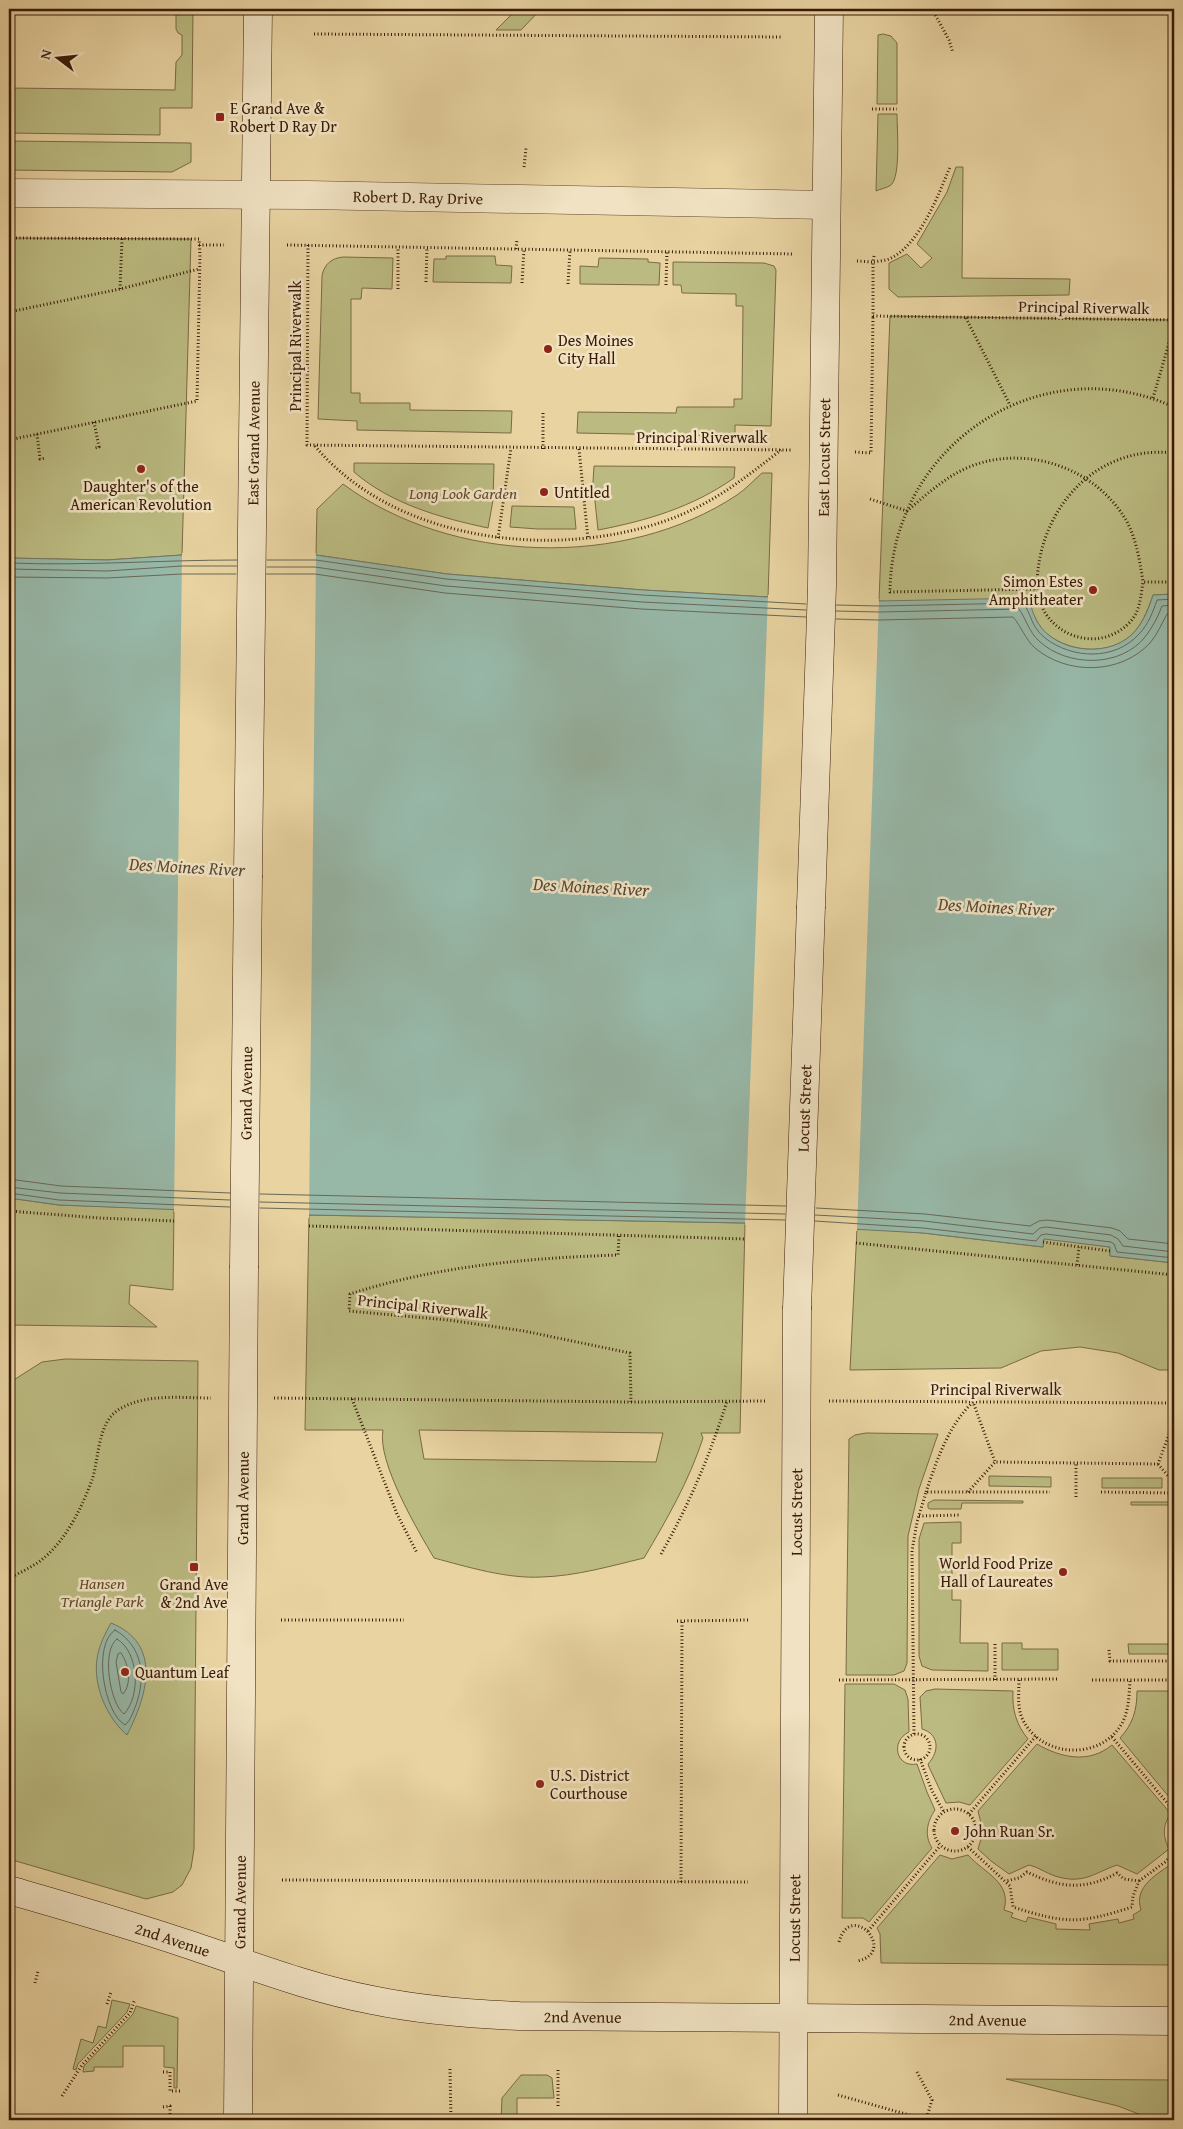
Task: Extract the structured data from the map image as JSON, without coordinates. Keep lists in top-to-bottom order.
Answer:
{
  "streets": {
    "main road": [
      "Robert D. Ray Drive",
      "East Grand Avenue",
      "East Locust Street",
      "Grand Avenue",
      "Locust Street",
      "2nd Avenue"
    ],
    "path": ["Principal Riverwalk"]
  },
  "crossings": [
    ["Robert D. Ray Drive", "East Grand Avenue"],
    ["Robert D. Ray Drive", "East Locust Street"],
    ["East Grand Avenue", "Grand Avenue"],
    ["East Locust Street", "Locust Street"],
    ["Grand Avenue", "2nd Avenue"],
    ["Locust Street", "2nd Avenue"]
  ],
  "water": ["Des Moines River"],
  "parks": ["Long Look Garden", "Hansen Triangle Park"],
  "places": {
    "transit": ["E Grand Ave & Robert D Ray Dr", "Grand Ave & 2nd Ave"],
    "other": [
      "Des Moines City Hall",
      "Daughter's of the American Revolution",
      "Untitled",
      "Simon Estes Amphitheater",
      "World Food Prize Hall of Laureates",
      "Quantum Leaf",
      "U.S. District Courthouse",
      "John Ruan Sr."
    ]
  },
  "north": "left"
}
